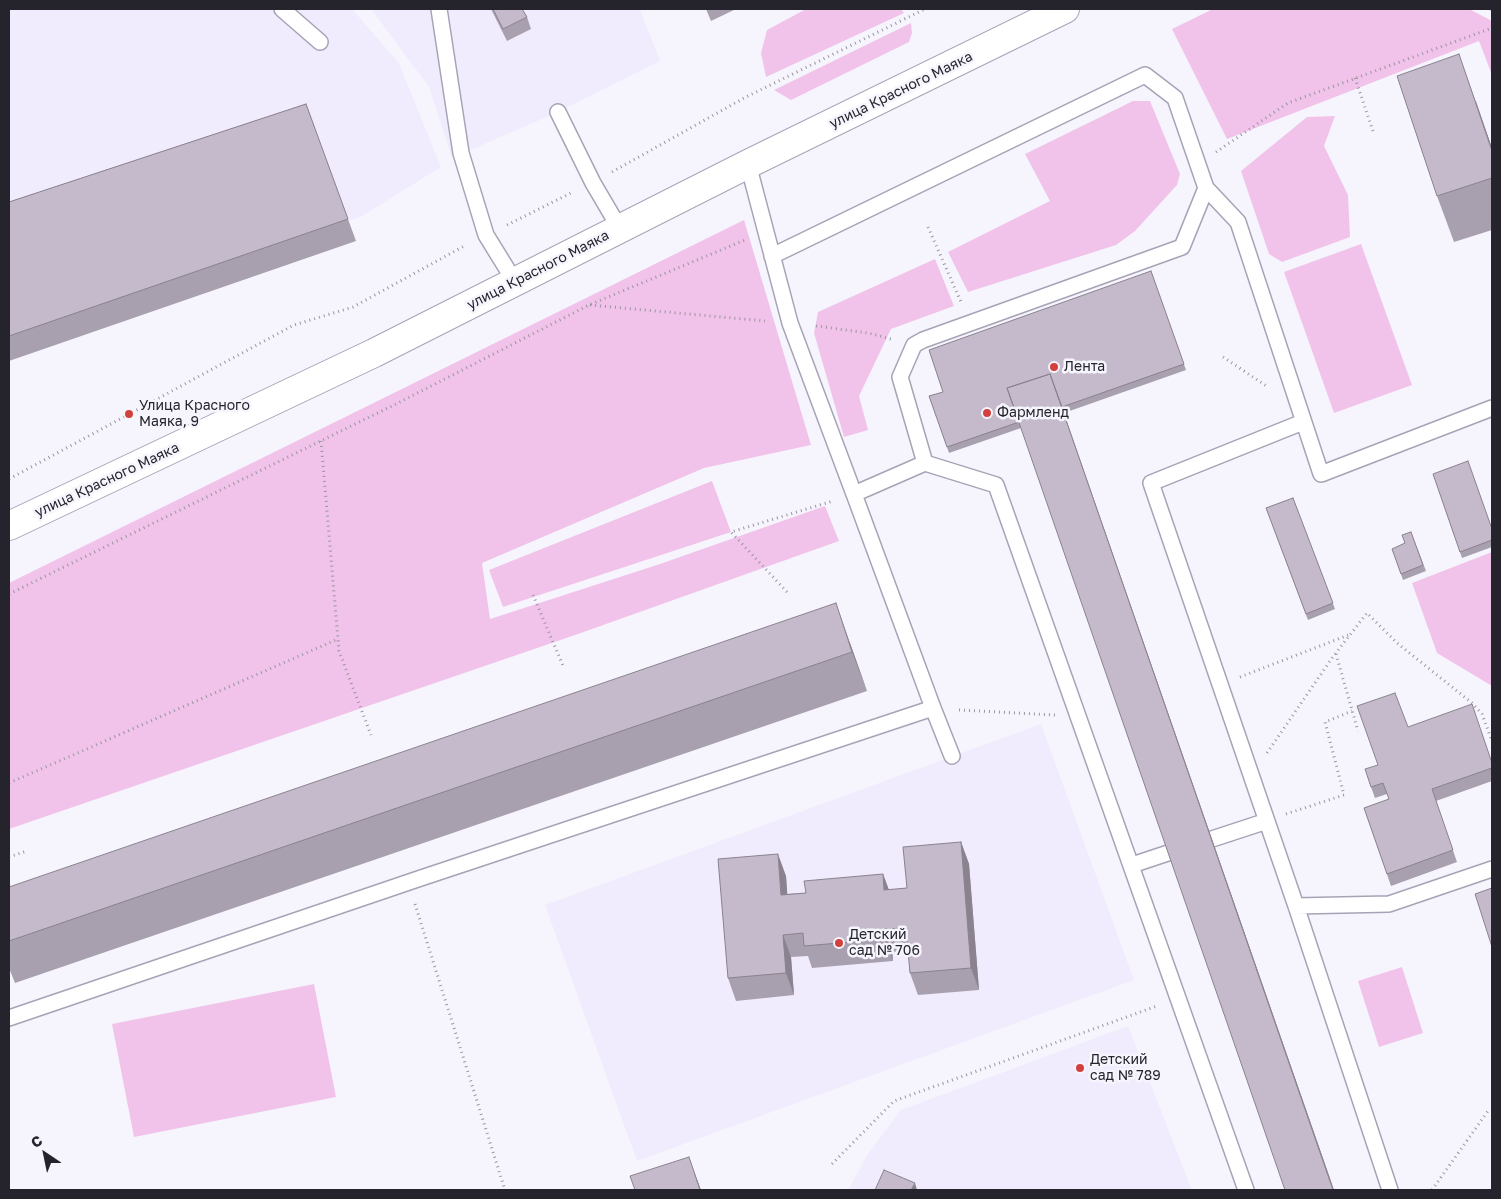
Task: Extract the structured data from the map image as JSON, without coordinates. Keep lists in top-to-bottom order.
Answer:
{
  "streets": {
    "street": ["улица Красного Маяка"]
  },
  "places": [
    "Лента",
    "Фармленд",
    "Улица Красного Маяка, 9",
    "Детский сад № 706",
    "Детский сад № 789"
  ],
  "north": "top left"
}
